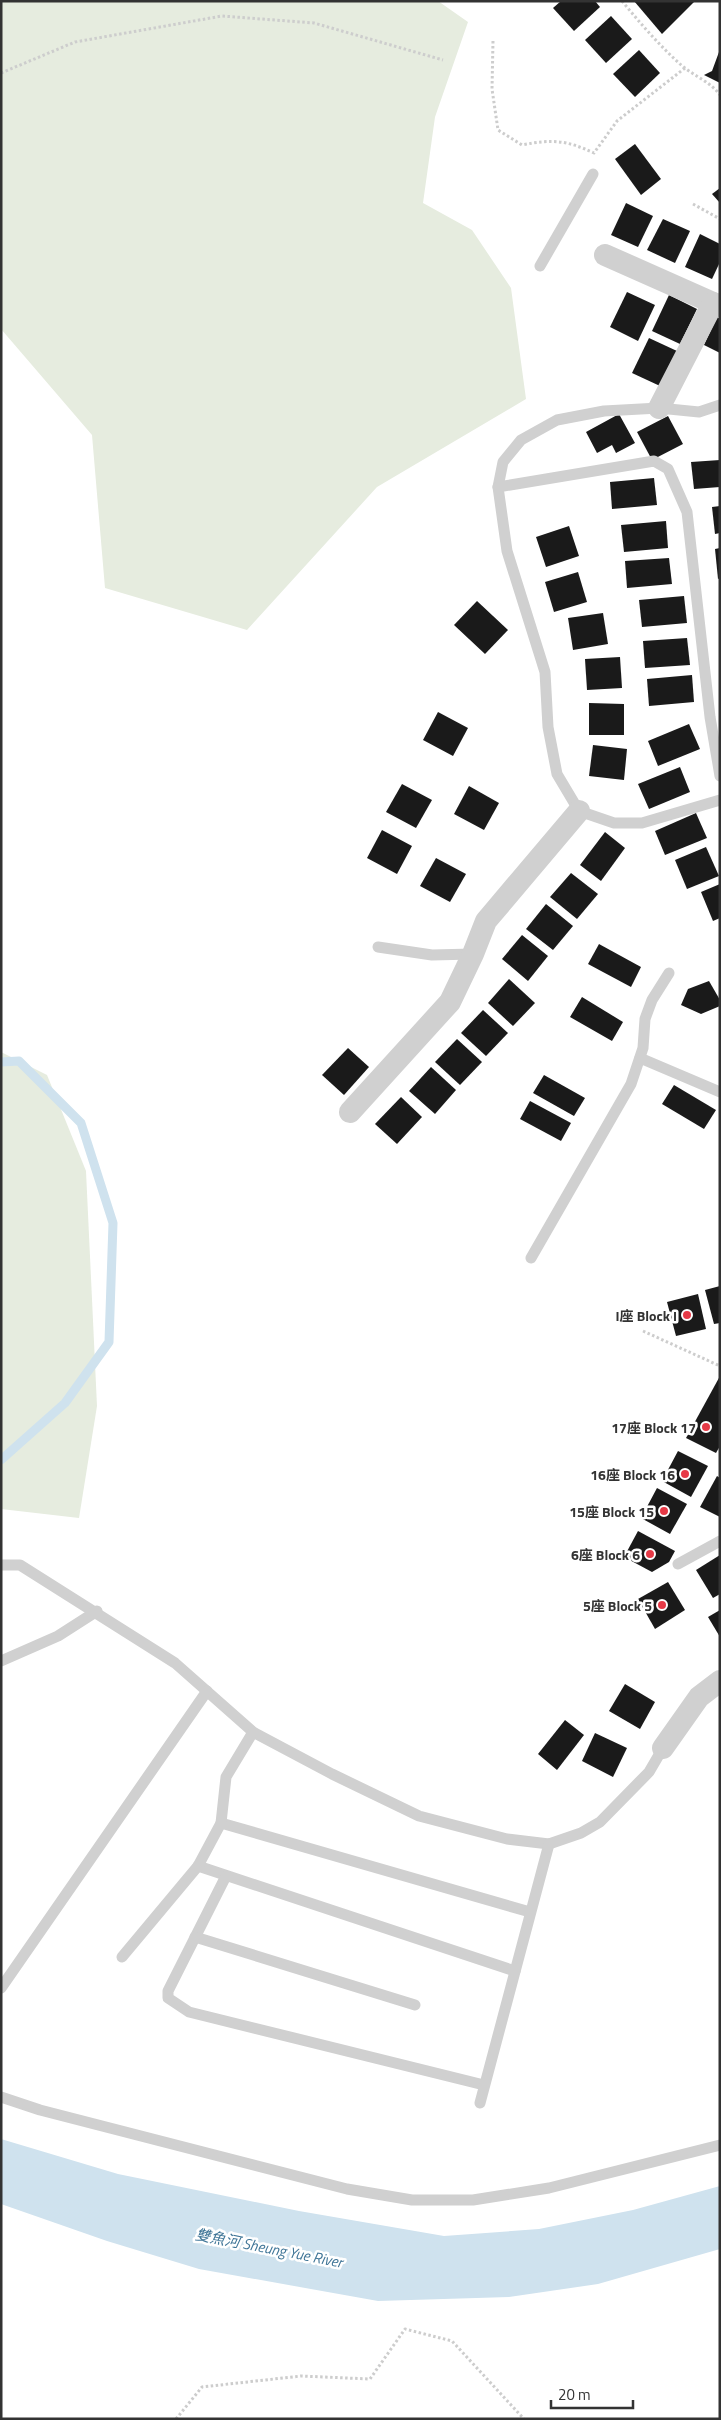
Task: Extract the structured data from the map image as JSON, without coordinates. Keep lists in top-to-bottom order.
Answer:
{
  "water": ["雙魚河 Sheung Yue River"],
  "places": [
    "I座 Block I",
    "17座 Block 17",
    "16座 Block 16",
    "15座 Block 15",
    "6座 Block 6",
    "5座 Block 5"
  ],
  "scale_bar": "20 m"
}
